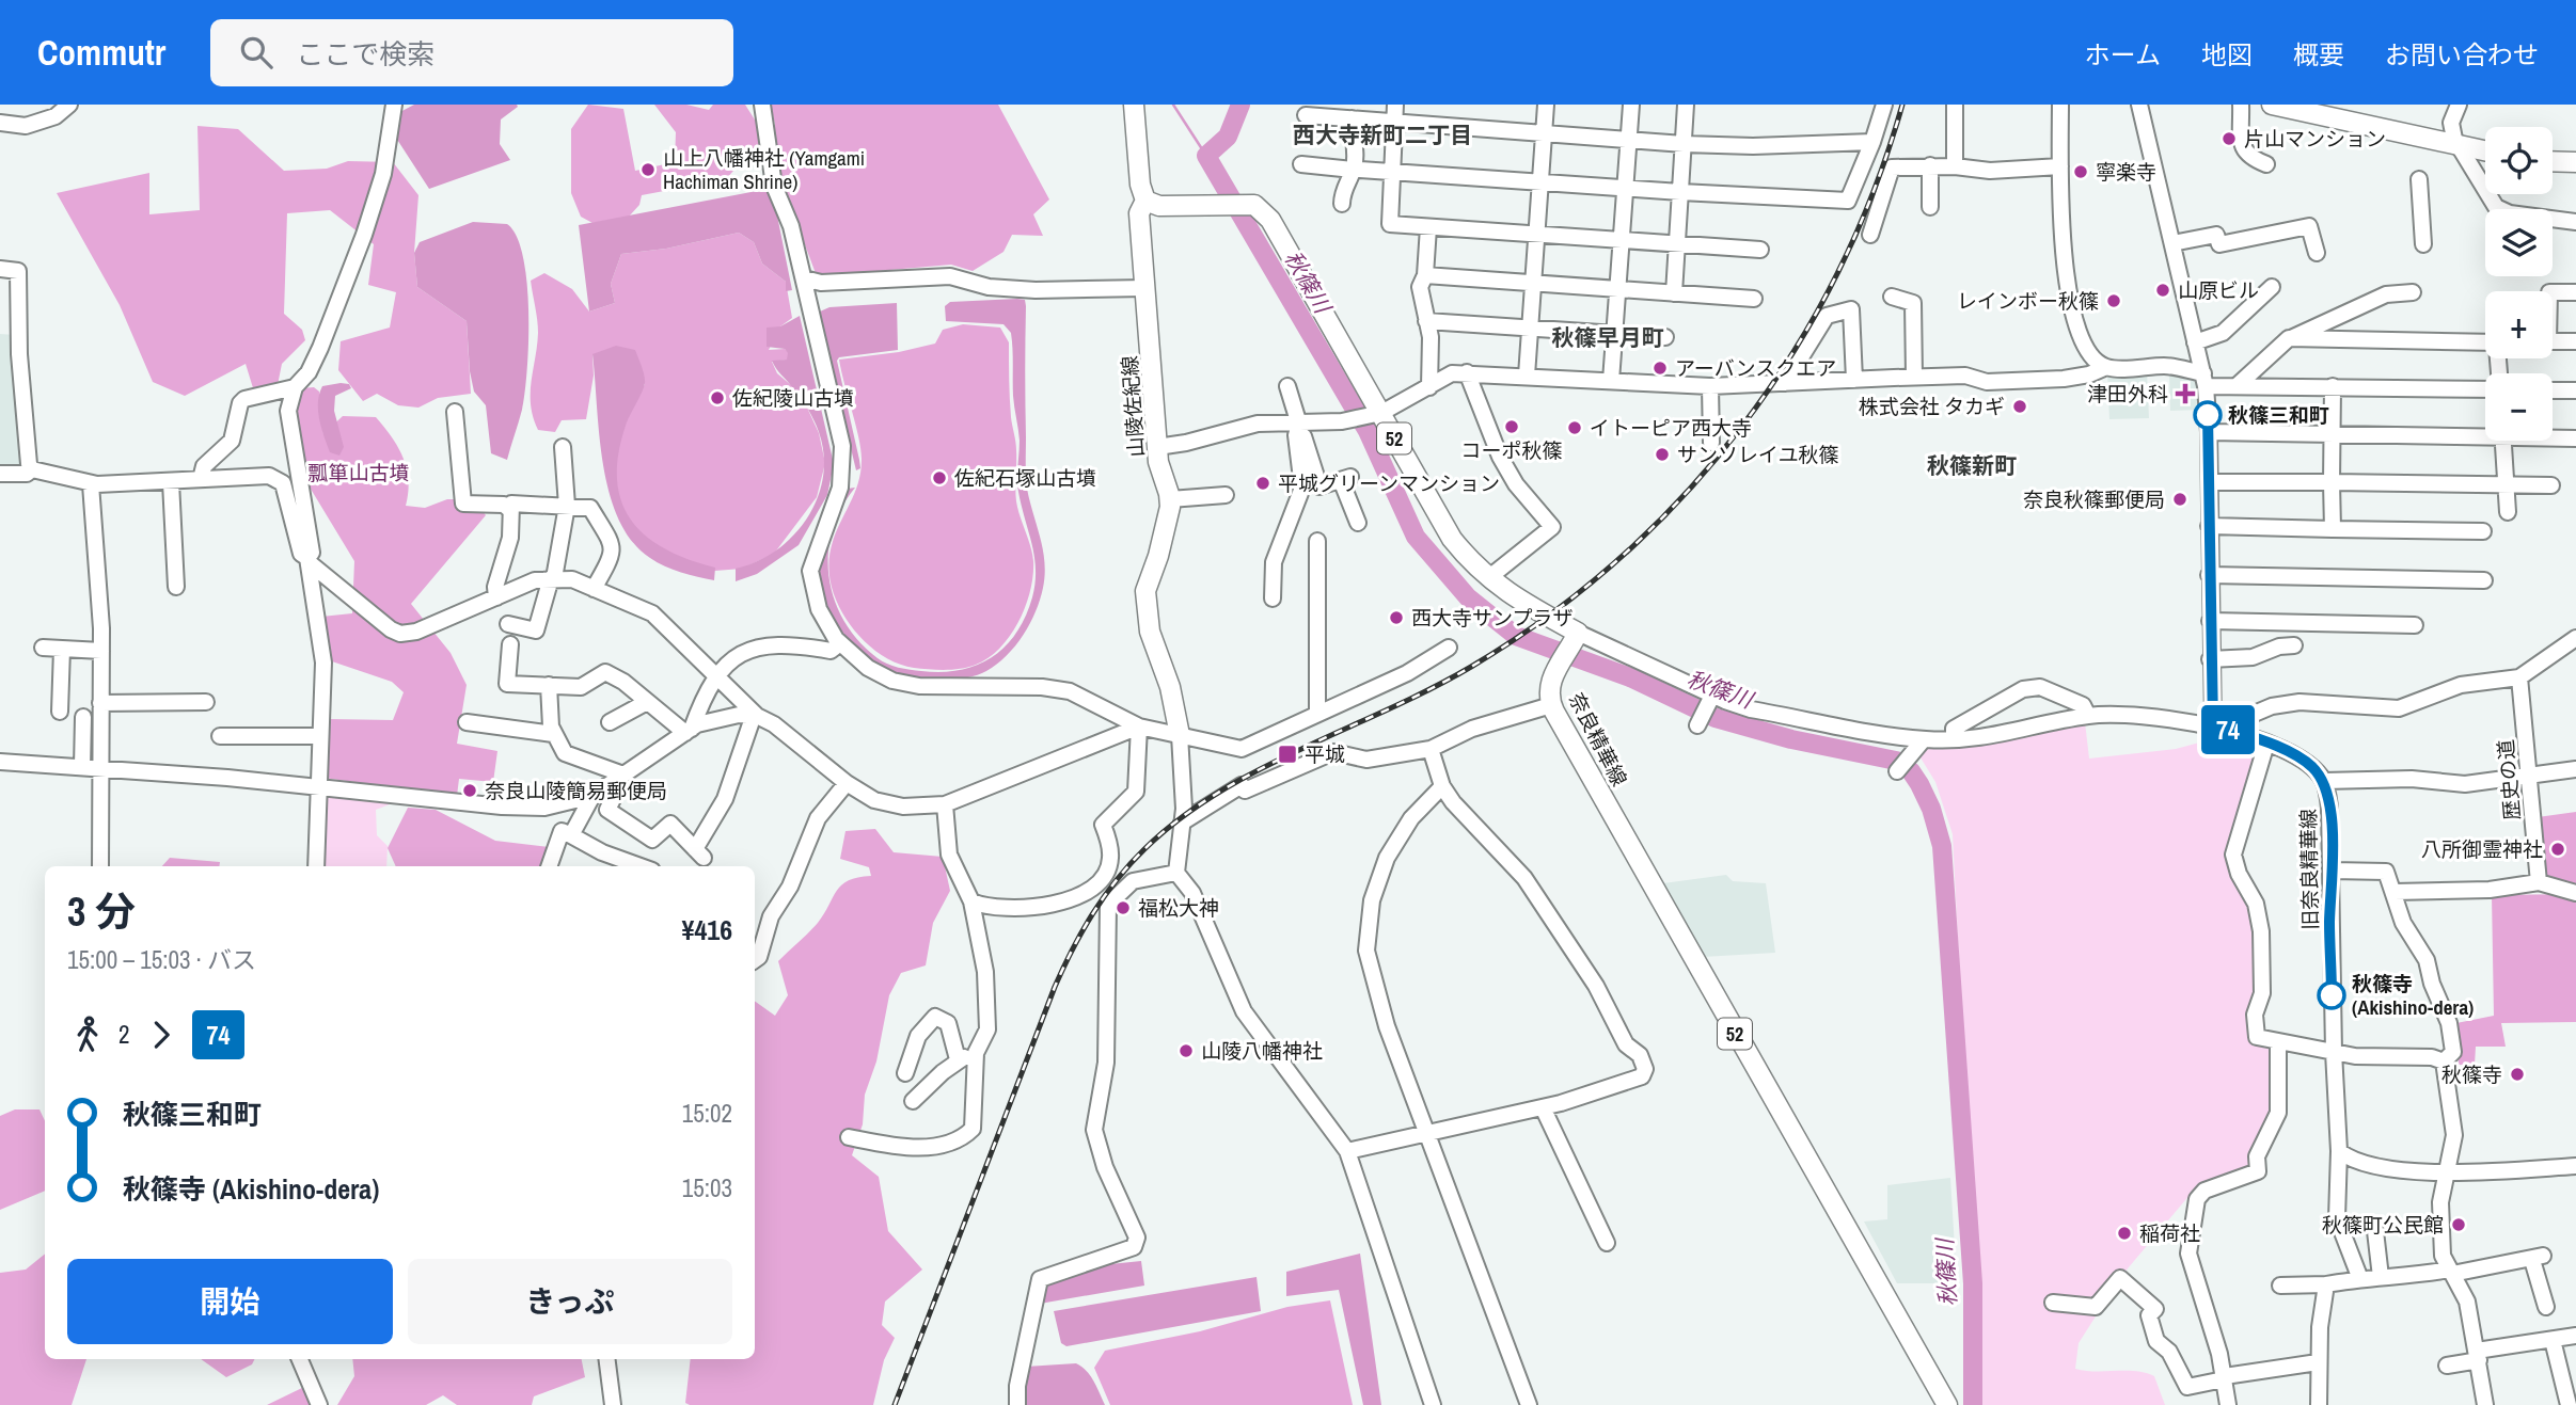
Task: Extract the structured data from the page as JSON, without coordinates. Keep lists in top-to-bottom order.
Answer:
{
  "streets": {
    "main road": ["山陵佐紀線", "52", "奈良精華線"],
    "street": ["歴史の道", "旧奈良精華線"]
  },
  "crossings": [
    ["山陵佐紀線", "52"],
    ["52", "奈良精華線"],
    ["52", "旧奈良精華線"],
    ["奈良精華線", "旧奈良精華線"]
  ],
  "districts": ["西大寺新町二丁目", "秋篠早月町", "秋篠新町"],
  "water": ["秋篠川"],
  "parks": ["瓢箪山古墳"],
  "places": {
    "other": [
      "片山マンション",
      "山上八幡神社 (Yamgami Hachiman Shrine)",
      "寧楽寺",
      "山原ビル",
      "レインボー秋篠",
      "アーバンスクエア",
      "佐紀陵山古墳",
      "株式会社 タカギ",
      "秋篠三和町",
      "コーポ秋篠",
      "イトーピア西大寺",
      "サンソレイユ秋篠",
      "佐紀石塚山古墳",
      "平城グリーンマンション",
      "奈良秋篠郵便局",
      "西大寺サンプラザ",
      "奈良山陵簡易郵便局",
      "八所御霊神社",
      "福松大神",
      "秋篠寺 (Akishino-dera)",
      "山陵八幡神社",
      "秋篠寺",
      "秋篠町公民館",
      "稲荷社"
    ],
    "health": ["津田外科"],
    "transit": ["平城"]
  },
  "lines": ["bus line 74"],
  "page": {
    "header": "Commutr",
    "search": "ここで検索",
    "nav": [
      "ホーム",
      "地図",
      "概要",
      "お問い合わせ"
    ],
    "on_map": "74",
    "map_buttons": ["+", "−"],
    "heading": ["3 分", "15:00 – 15:03 · バス", "¥416"],
    "legs": ["2", "74"],
    "list": [
      {
        "name": "秋篠三和町",
        "value": "15:02"
      },
      {
        "name": "秋篠寺 (Akishino-dera)",
        "value": "15:03"
      }
    ],
    "buttons": ["開始", "きっぷ"]
  }
}
